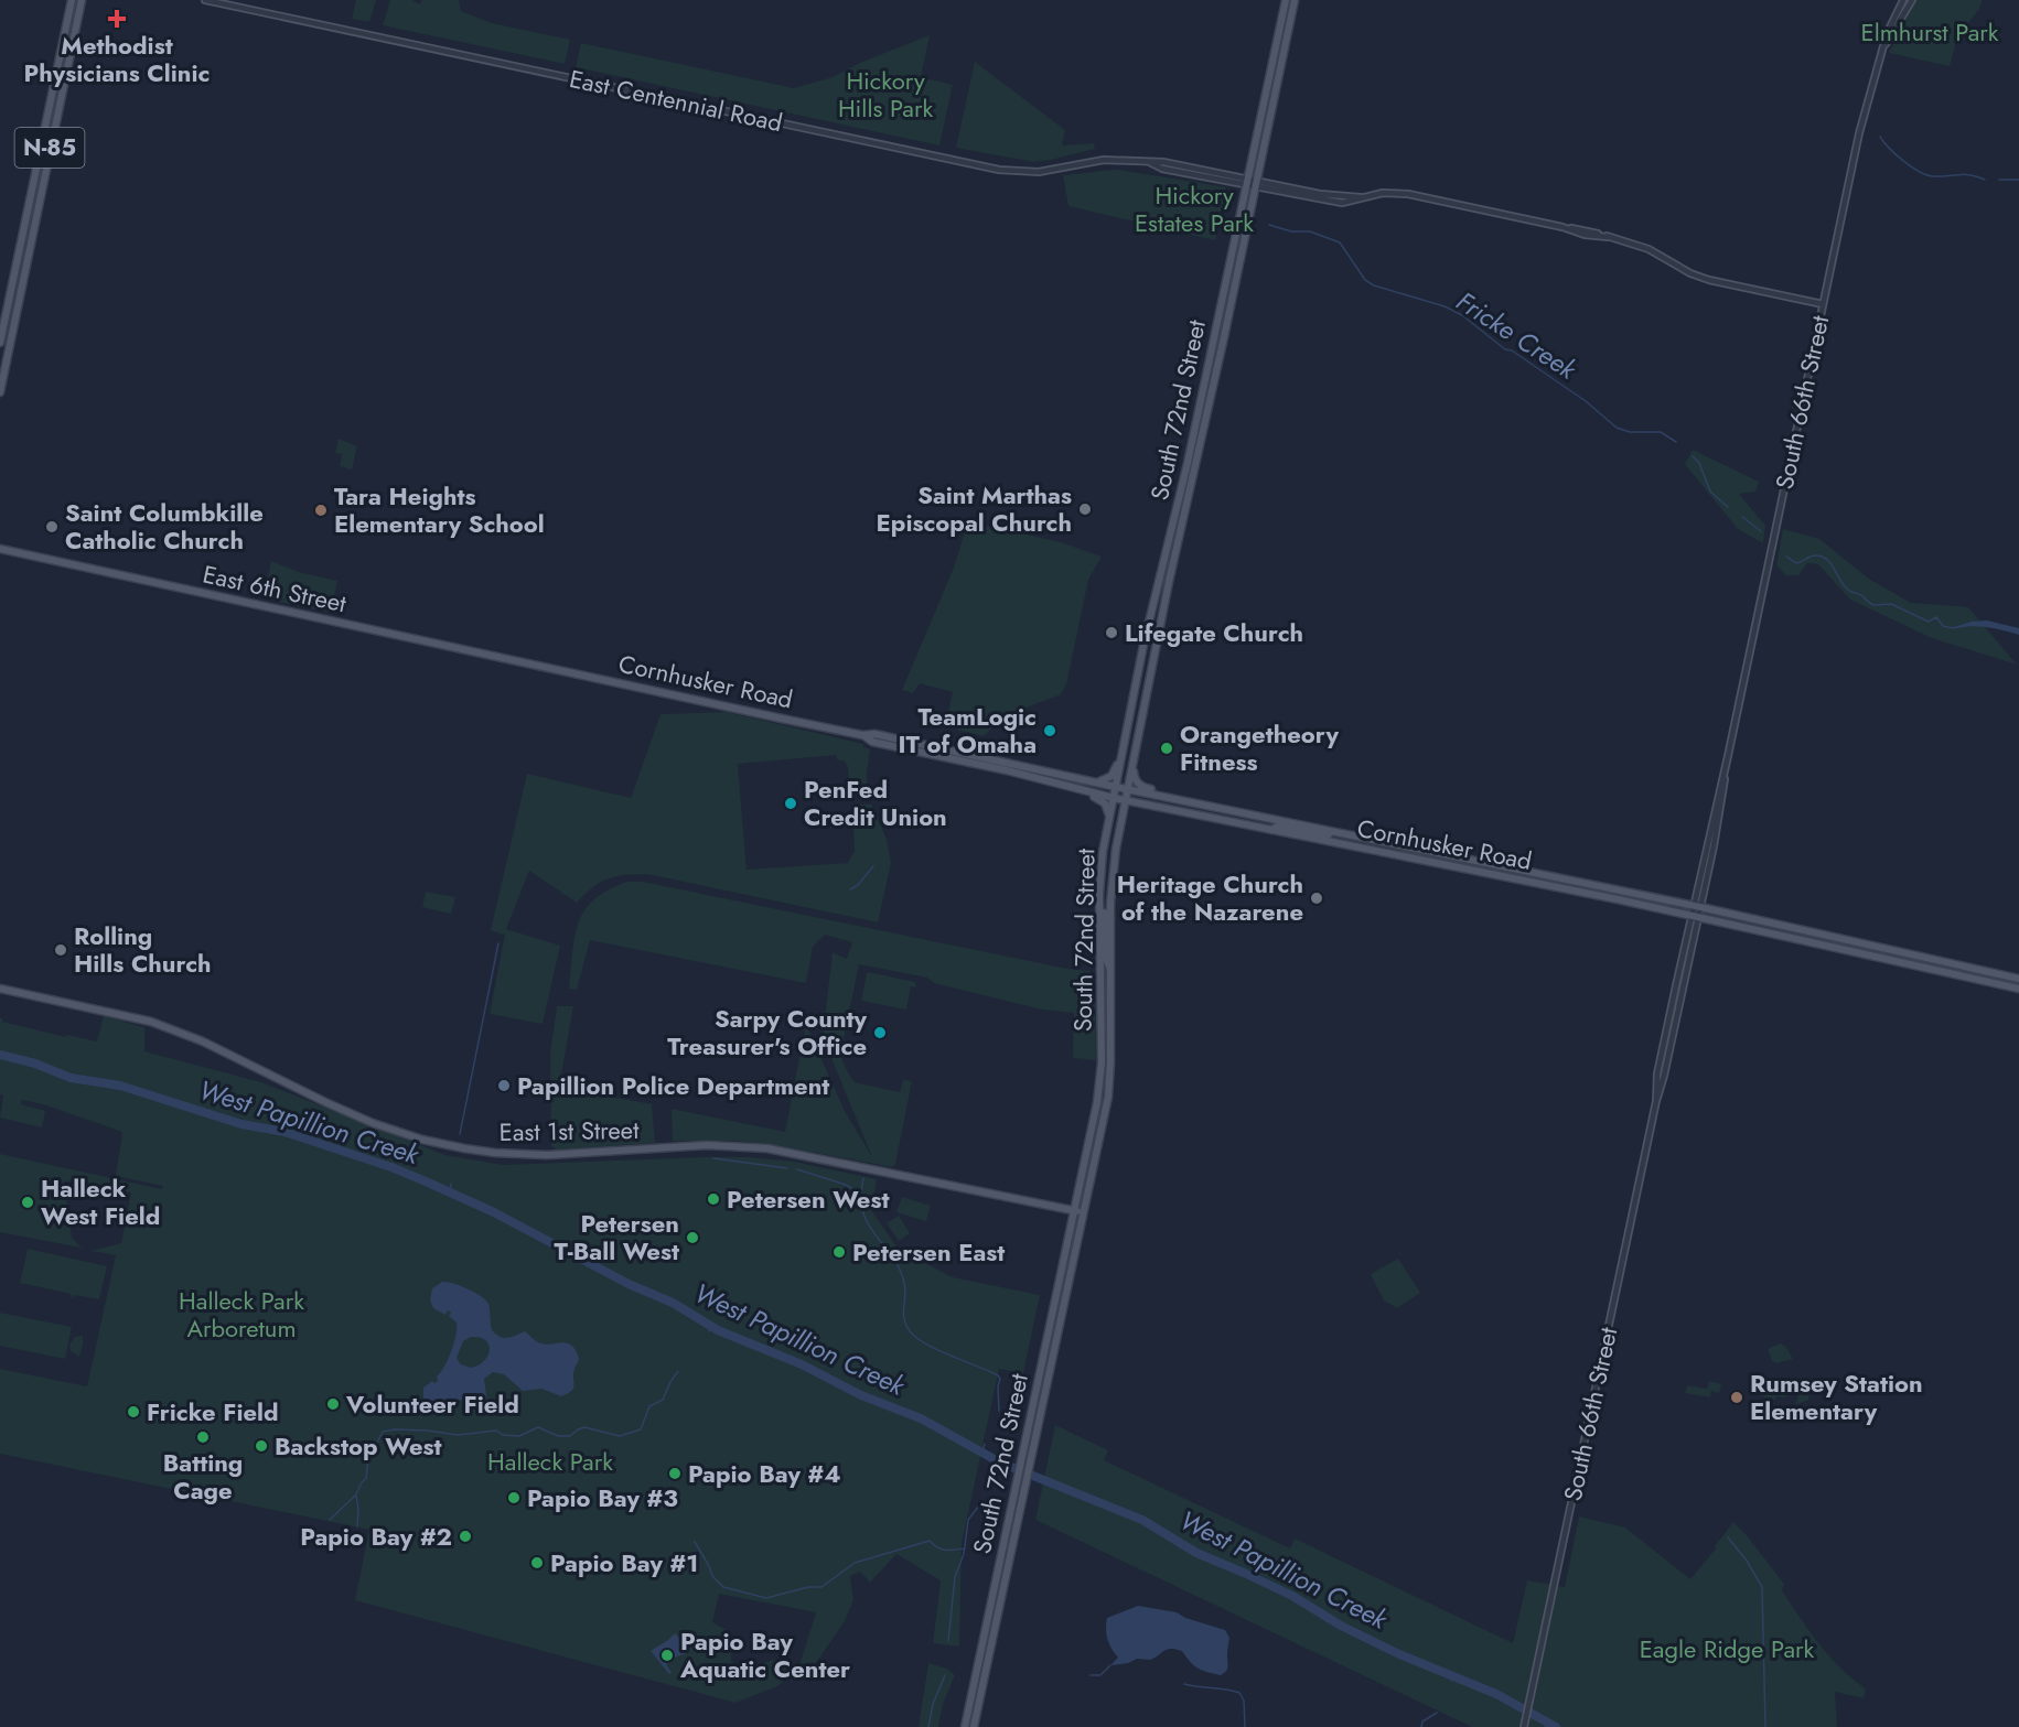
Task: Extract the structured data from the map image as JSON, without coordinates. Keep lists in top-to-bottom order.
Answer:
{
  "streets": {
    "main road": [
      "N-85",
      "South 72nd Street",
      "East 6th Street",
      "Cornhusker Road",
      "East 1st Street"
    ],
    "street": ["East Centennial Road", "South 66th Street"]
  },
  "crossings": [
    ["East Centennial Road", "South 66th Street"],
    ["East Centennial Road", "South 72nd Street"],
    ["South 66th Street", "Cornhusker Road"],
    ["South 72nd Street", "Cornhusker Road"],
    ["South 72nd Street", "East 1st Street"],
    ["East 6th Street", "Cornhusker Road"]
  ],
  "water": ["Fricke Creek", "West Papillion Creek"],
  "parks": [
    "Elmhurst Park",
    "Hickory Hills Park",
    "Hickory Estates Park",
    "Halleck Park Arboretum",
    "Halleck Park",
    "Eagle Ridge Park"
  ],
  "places": {
    "health": ["Methodist Physicians Clinic"],
    "other": [
      "Saint Marthas Episcopal Church",
      "Tara Heights Elementary School",
      "Saint Columbkille Catholic Church",
      "Lifegate Church",
      "TeamLogic IT of Omaha",
      "Orangetheory Fitness",
      "PenFed Credit Union",
      "Heritage Church of the Nazarene",
      "Rolling Hills Church",
      "Sarpy County Treasurer's Office",
      "Papillion Police Department",
      "Petersen West",
      "Halleck West Field",
      "Petersen T-Ball West",
      "Petersen East",
      "Rumsey Station Elementary",
      "Volunteer Field",
      "Fricke Field",
      "Batting Cage",
      "Backstop West",
      "Papio Bay #4",
      "Papio Bay #3",
      "Papio Bay #2",
      "Papio Bay #1",
      "Papio Bay Aquatic Center"
    ]
  }
}
